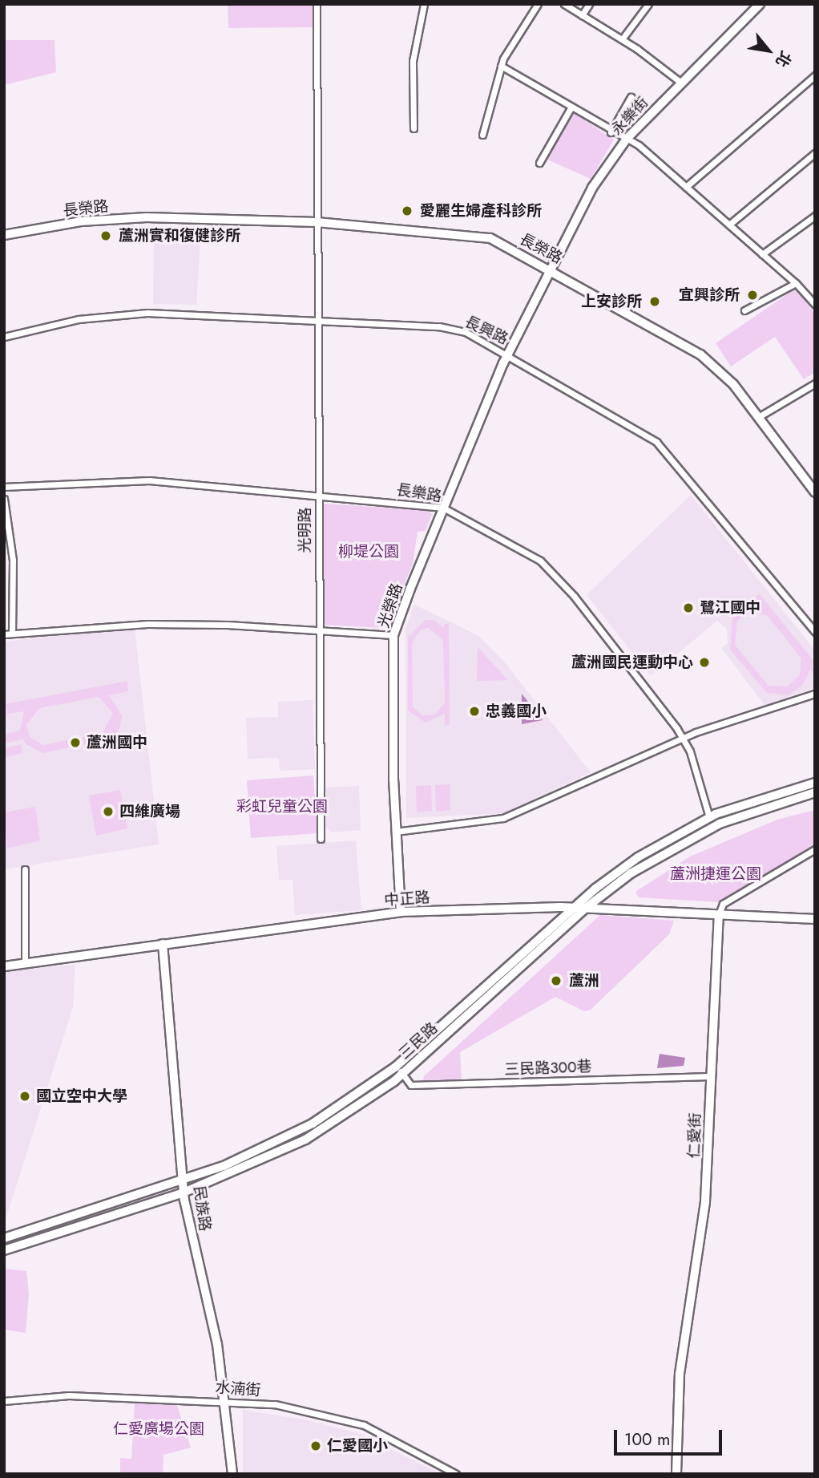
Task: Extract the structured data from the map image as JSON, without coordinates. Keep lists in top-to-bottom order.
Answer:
{
  "streets": {
    "street": [
      "永樂街",
      "長榮路",
      "長興路",
      "長樂路",
      "光明路",
      "光榮路",
      "中正路",
      "三民路",
      "三民路300巷",
      "仁愛街",
      "民族路",
      "水湳街"
    ]
  },
  "crossings": [
    ["永樂街", "長榮路"],
    ["永樂街", "光榮路"],
    ["長榮路", "光明路"],
    ["長榮路", "光榮路"],
    ["長興路", "光明路"],
    ["長興路", "光榮路"],
    ["長樂路", "光明路"],
    ["長樂路", "光榮路"],
    ["長樂路", "三民路"],
    ["光榮路", "中正路"],
    ["中正路", "三民路"],
    ["中正路", "仁愛街"],
    ["中正路", "民族路"],
    ["三民路", "三民路300巷"],
    ["三民路", "民族路"],
    ["三民路300巷", "仁愛街"],
    ["民族路", "水湳街"]
  ],
  "parks": [
    "柳堤公園",
    "彩虹兒童公園",
    "蘆洲捷運公園",
    "仁愛廣場公園"
  ],
  "places": [
    "愛麗生婦產科診所",
    "蘆洲實和復健診所",
    "宜興診所",
    "上安診所",
    "鷺江國中",
    "蘆洲國民運動中心",
    "忠義國小",
    "蘆洲國中",
    "四維廣場",
    "蘆洲",
    "國立空中大學",
    "仁愛國小"
  ],
  "scale_bar": "100 m",
  "north": "bottom right"
}
